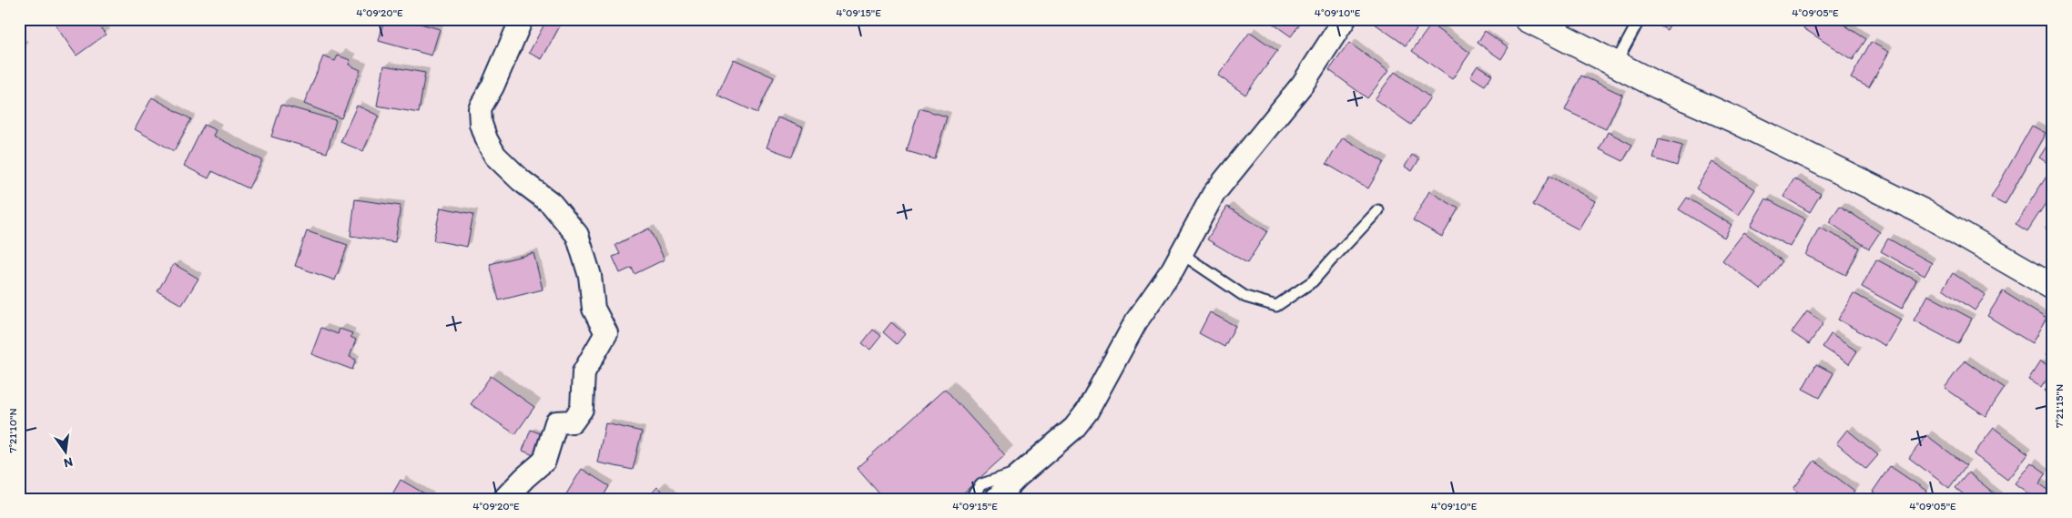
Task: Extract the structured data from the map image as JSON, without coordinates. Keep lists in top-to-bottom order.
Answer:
{
  "north": "bottom",
  "coordinates": [
    "4°09'20\"E",
    "4°09'15\"E",
    "4°09'10\"E",
    "4°09'05\"E",
    "7°21'15\"N",
    "7°21'10\"N"
  ]
}
